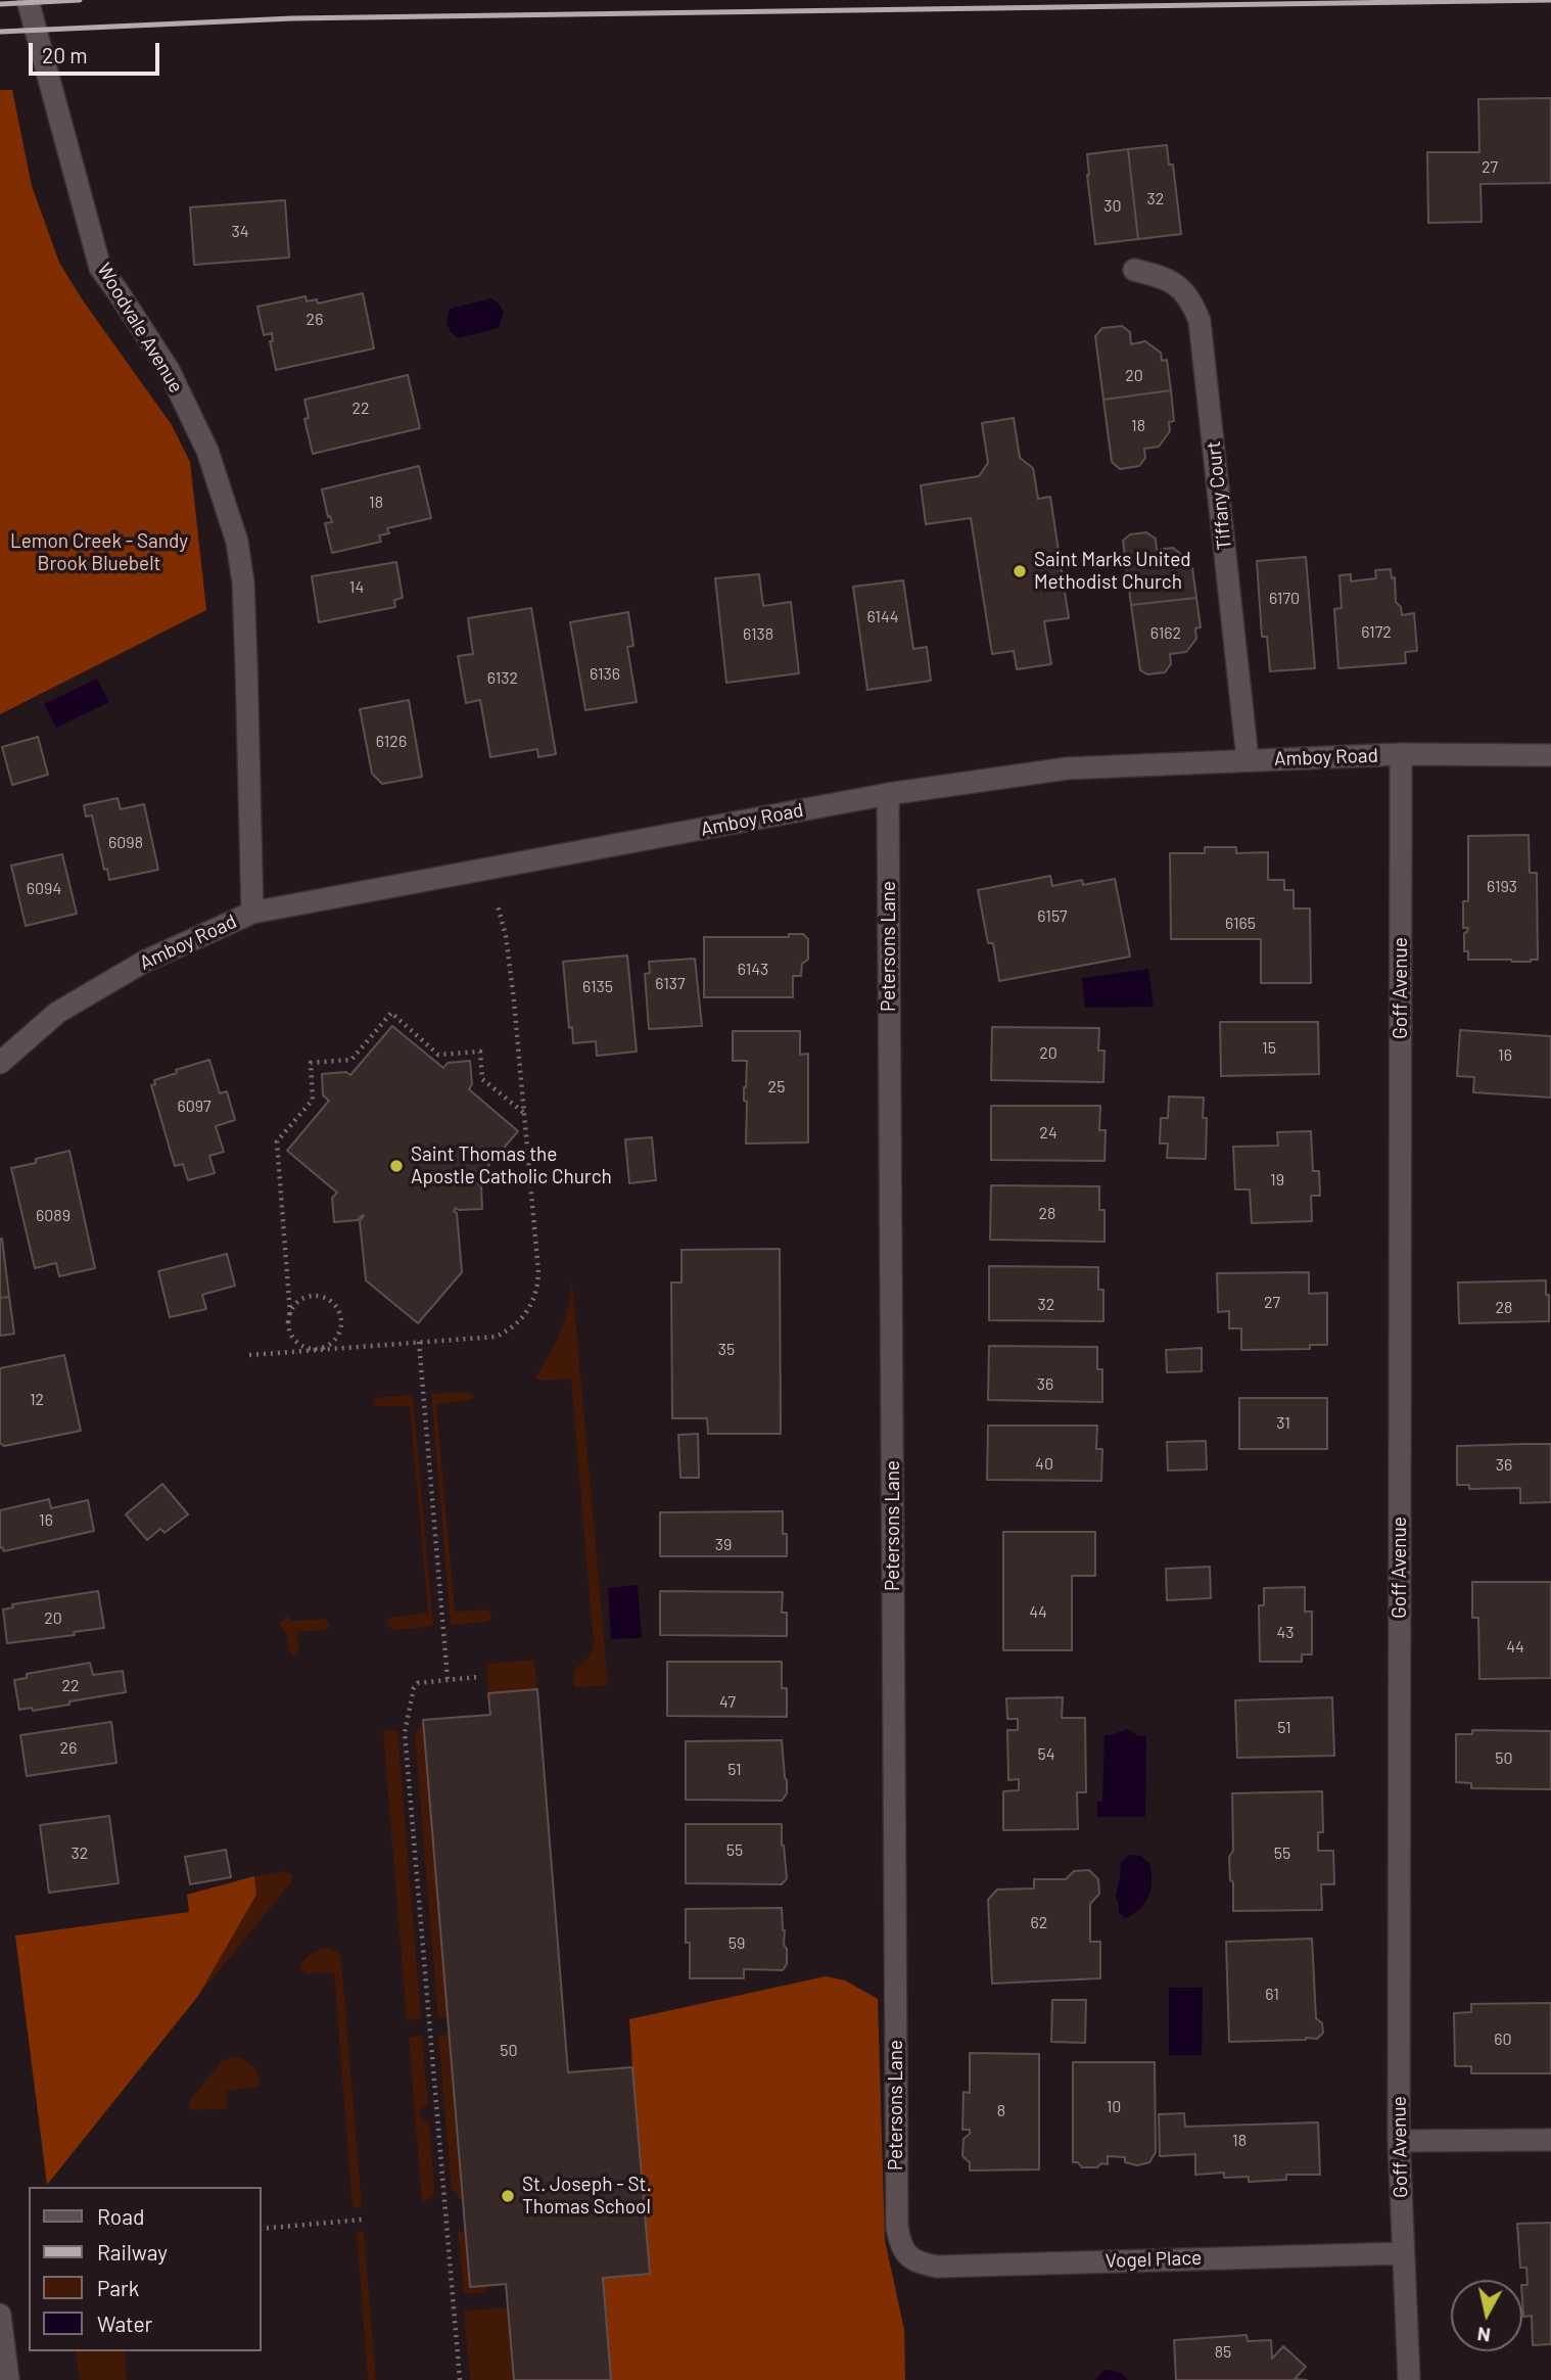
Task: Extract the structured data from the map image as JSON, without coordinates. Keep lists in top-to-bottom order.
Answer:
{
  "streets": {
    "street": [
      "Woodvale Avenue",
      "Tiffany Court",
      "Amboy Road",
      "Petersons Lane",
      "Goff Avenue",
      "Vogel Place"
    ]
  },
  "crossings": [
    ["Woodvale Avenue", "Amboy Road"],
    ["Tiffany Court", "Amboy Road"],
    ["Amboy Road", "Petersons Lane"],
    ["Amboy Road", "Goff Avenue"],
    ["Petersons Lane", "Vogel Place"],
    ["Goff Avenue", "Vogel Place"]
  ],
  "parks": ["Lemon Creek - Sandy Brook Bluebelt"],
  "places": ["Saint Marks United Methodist Church", "Saint Thomas the Apostle Catholic Church", "St. Joseph - St. Thomas School"],
  "house_numbers": [
    "27",
    "32",
    "30",
    "34",
    "26",
    "20",
    "22",
    "18",
    "18",
    "14",
    "6170",
    "6144",
    "6172",
    "6162",
    "6138",
    "6136",
    "6132",
    "6126",
    "6098",
    "6193",
    "6094",
    "6157",
    "6165",
    "6143",
    "6137",
    "6135",
    "15",
    "20",
    "16",
    "25",
    "6097",
    "24",
    "19",
    "28",
    "6089",
    "27",
    "32",
    "28",
    "35",
    "36",
    "12",
    "31",
    "40",
    "36",
    "16",
    "39",
    "44",
    "20",
    "43",
    "44",
    "22",
    "47",
    "51",
    "26",
    "54",
    "50",
    "51",
    "55",
    "32",
    "55",
    "62",
    "59",
    "61",
    "60",
    "50",
    "10",
    "8",
    "18",
    "85"
  ],
  "legend": [
    "Road",
    "Railway",
    "Park",
    "Water"
  ],
  "scale_bar": "20 m",
  "north": "bottom"
}
